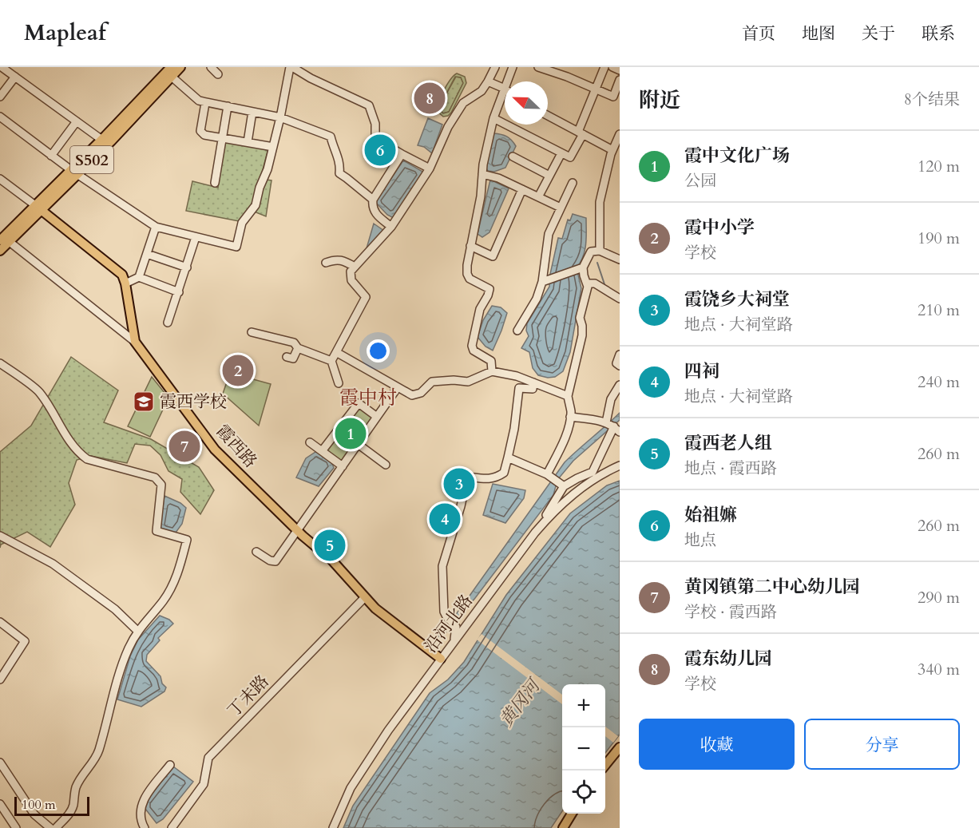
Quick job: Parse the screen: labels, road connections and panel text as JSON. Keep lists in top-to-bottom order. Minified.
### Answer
{"streets":{"main road":["S502","霞西路"],"street":["沿河北路","丁未路"]},"crossings":[["霞西路","沿河北路"],["霞西路","丁未路"]],"districts":["霞中村"],"water":["黄冈河"],"places":{"school or university":["霞西学校"]},"scale_bar":"100 m","north":"top left","page":{"header":"Mapleaf","nav":["首页","地图","关于","联系"],"heading":["附近","8个结果"],"pins":["8","6","2","1","7","3","4","5"],"list":[{"mark":"1","name":"霞中文化广场","note":"公园","value":"120 m"},{"mark":"2","name":"霞中小学","note":"学校","value":"190 m"},{"mark":"3","name":"霞饶乡大祠堂","note":"地点 · 大祠堂路","value":"210 m"},{"mark":"4","name":"四祠","note":"地点 · 大祠堂路","value":"240 m"},{"mark":"5","name":"霞西老人组","note":"地点 · 霞西路","value":"260 m"},{"mark":"6","name":"始祖嫲","note":"地点","value":"260 m"},{"mark":"7","name":"黄冈镇第二中心幼儿园","note":"学校 · 霞西路","value":"290 m"},{"mark":"8","name":"霞东幼儿园","note":"学校","value":"340 m"}],"map_buttons":["+","−"],"buttons":["收藏","分享"],"scale":"100 m"}}
